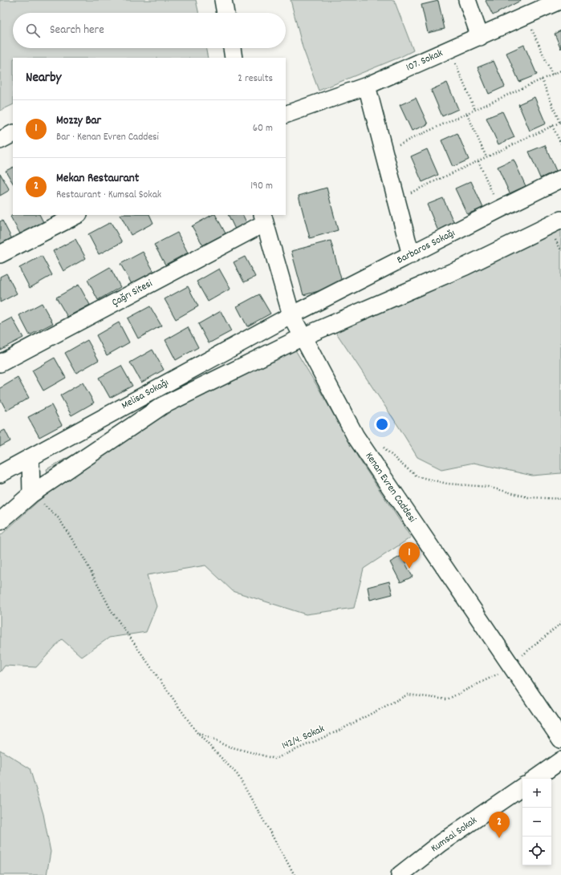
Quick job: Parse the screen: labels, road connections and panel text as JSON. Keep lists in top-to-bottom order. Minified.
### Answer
{"streets":{"street":["107. Sokak","Barbaros Sokağı","Çağrı Sitesi","Melisa Sokağı","Kenan Evren Caddesi","Kumsal Sokak"],"path":["142/4. Sokak"]},"crossings":[["Barbaros Sokağı","Melisa Sokağı"],["Barbaros Sokağı","Kenan Evren Caddesi"],["Çağrı Sitesi","Kenan Evren Caddesi"],["Melisa Sokağı","Kenan Evren Caddesi"],["Kenan Evren Caddesi","142/4. Sokak"]],"page":{"search":"Search here","heading":["Nearby","2 results"],"list":[{"mark":"1","name":"Mozzy Bar","note":"Bar · Kenan Evren Caddesi","value":"60 m"},{"mark":"2","name":"Mekan Restaurant","note":"Restaurant · Kumsal Sokak","value":"190 m"}],"pins":["1","2"],"map_buttons":["+","−"]}}
